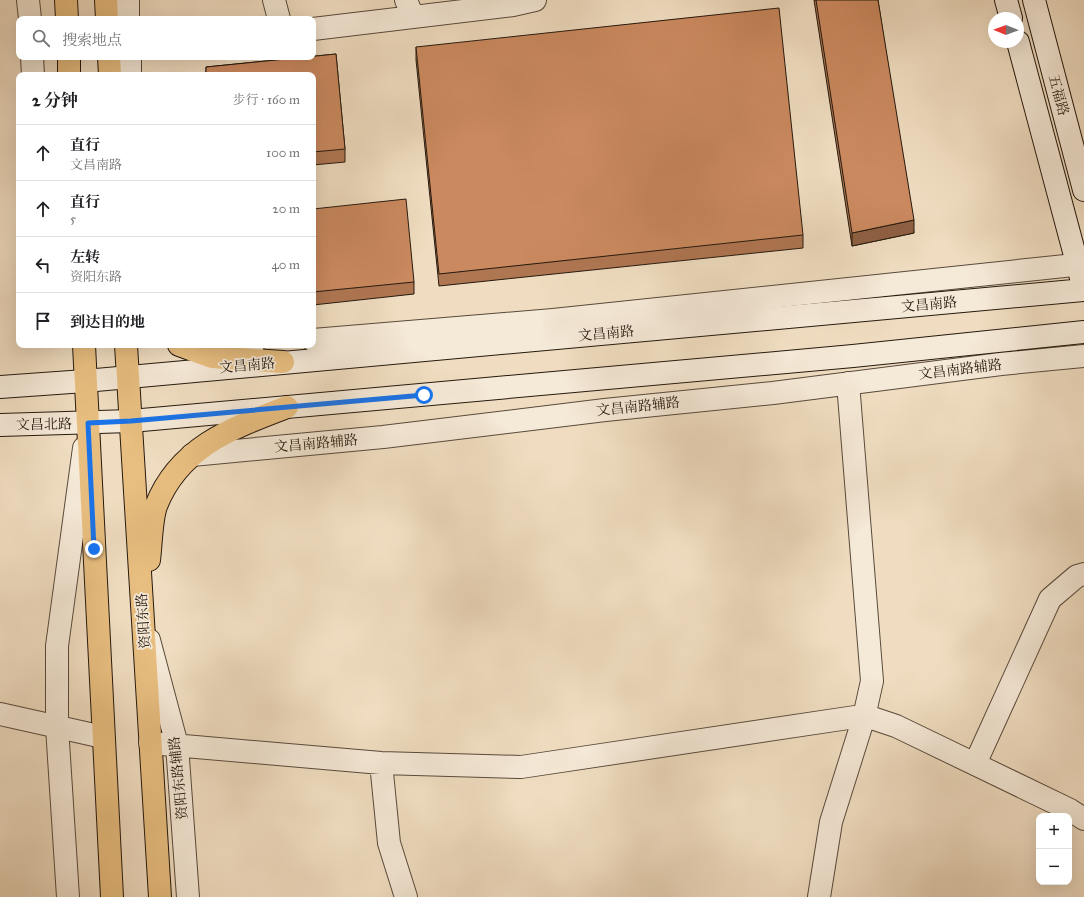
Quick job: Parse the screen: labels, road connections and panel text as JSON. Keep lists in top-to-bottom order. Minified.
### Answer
{"streets":{"main road":["资阳东路"],"street":["五福路","文昌南路","文昌南路辅路","文昌北路","资阳东路辅路"]},"crossings":[["文昌南路","资阳东路"],["文昌北路","资阳东路"],["资阳东路","资阳东路辅路"]],"north":"left","page":{"search":"搜索地点","heading":["2 分钟","步行 · 160 m"],"list":[["直行","文昌南路","100 m"],["直行","5","20 m"],["左转","资阳东路","40 m"],"到达目的地"],"map_buttons":["+","−"]}}
